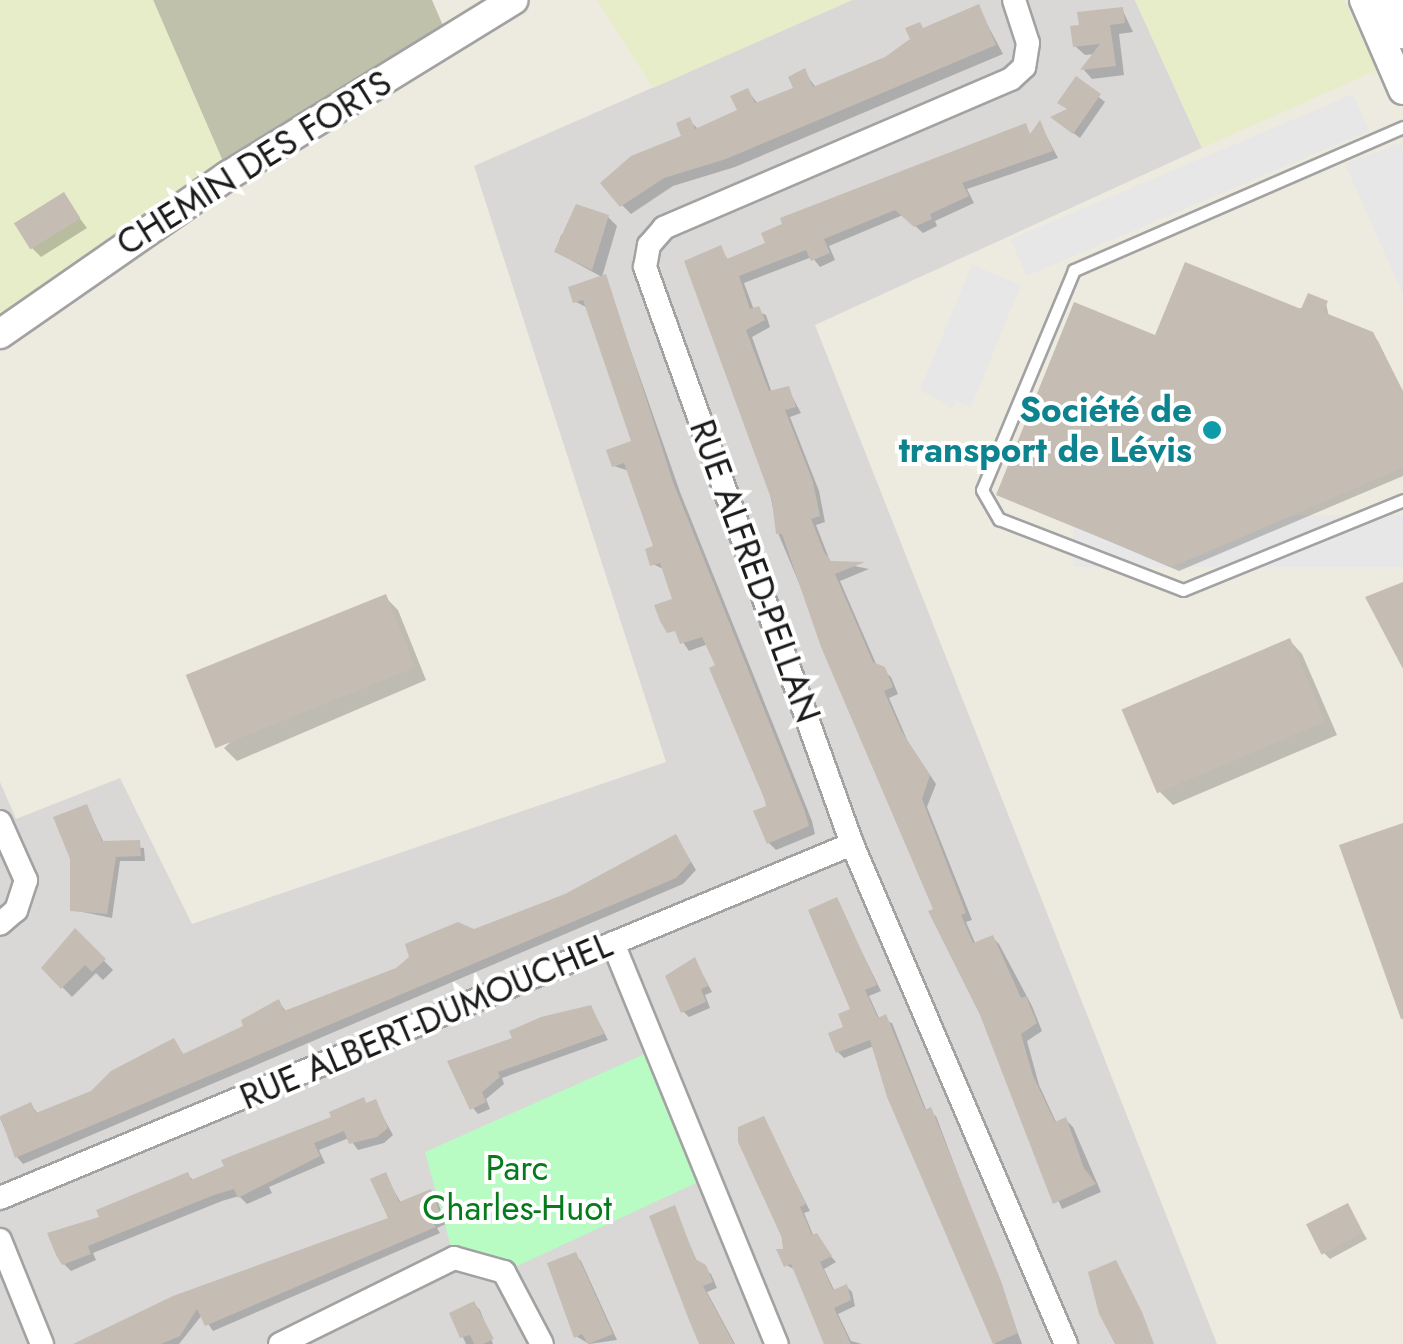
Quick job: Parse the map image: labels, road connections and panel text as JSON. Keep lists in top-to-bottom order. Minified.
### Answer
{"streets":{"street":["CHEMIN DES FORTS","RUE ALFRED-PELLAN","RUE ALBERT-DUMOUCHEL"]},"crossings":[["RUE ALFRED-PELLAN","RUE ALBERT-DUMOUCHEL"]],"parks":["Parc Charles-Huot"],"places":["Société de transport de Lévis"]}
